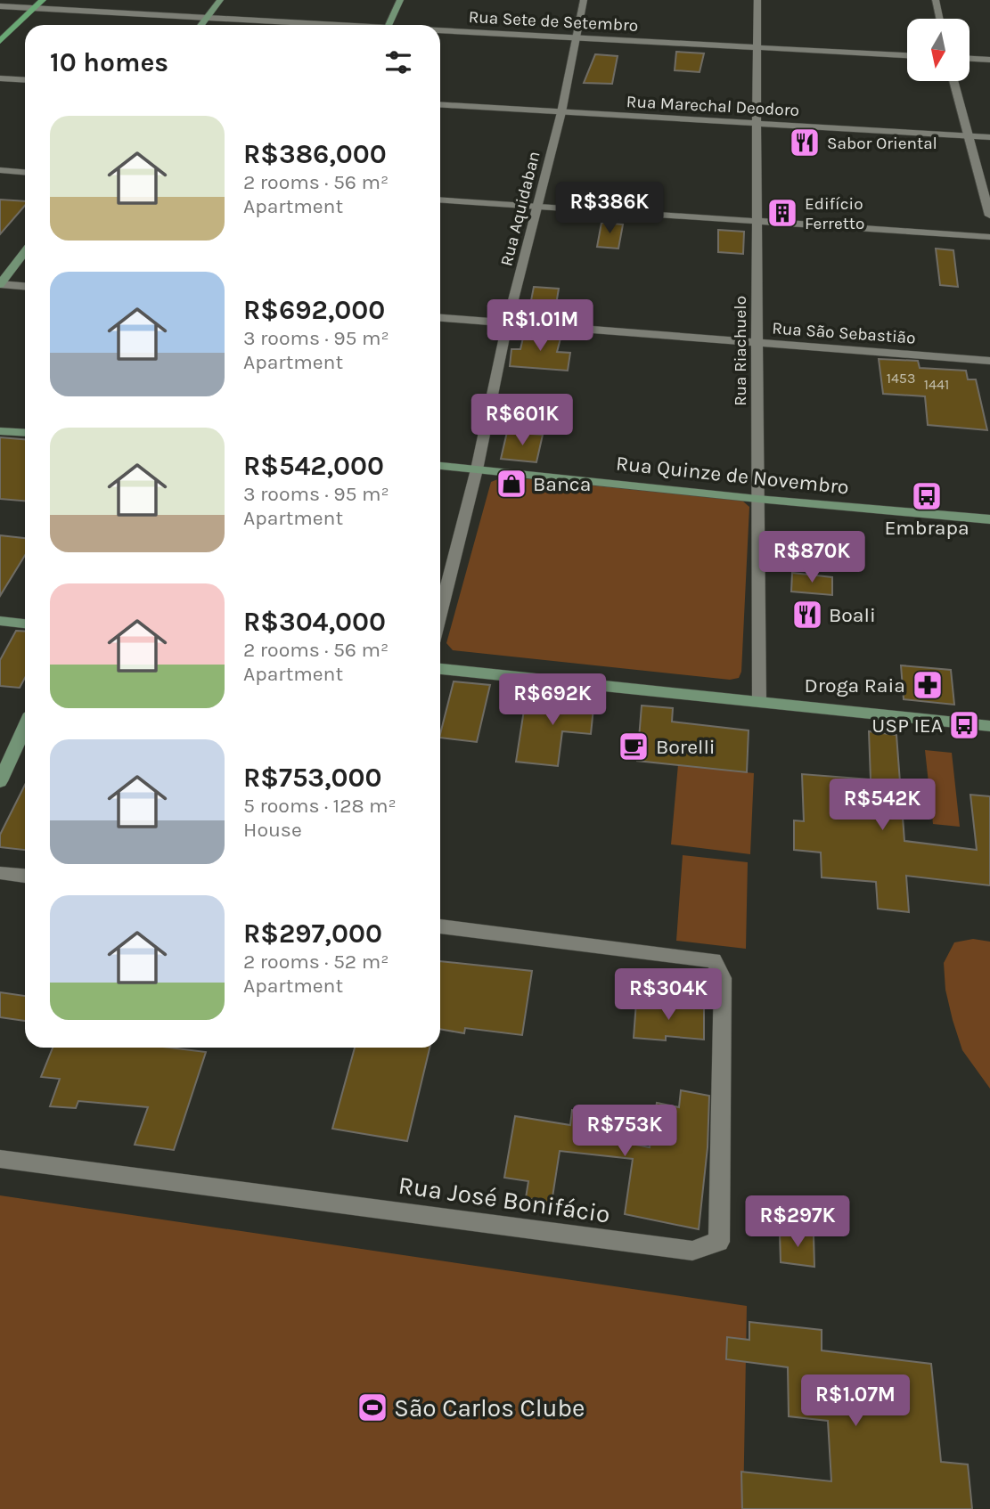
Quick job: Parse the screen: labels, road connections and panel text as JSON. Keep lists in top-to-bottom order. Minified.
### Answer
{"streets":{"main road":["Rua Quinze de Novembro"],"street":["Rua Sete de Setembro","Rua Marechal Deodoro","Rua Aquidaban","Rua São Sebastião","Rua Riachuelo","Rua José Bonifácio"]},"crossings":[["Rua Sete de Setembro","Rua Aquidaban"],["Rua Sete de Setembro","Rua Riachuelo"],["Rua Marechal Deodoro","Rua Aquidaban"],["Rua Marechal Deodoro","Rua Riachuelo"],["Rua Aquidaban","Rua São Sebastião"],["Rua Aquidaban","Rua Quinze de Novembro"],["Rua São Sebastião","Rua Riachuelo"],["Rua Riachuelo","Rua Quinze de Novembro"]],"places":{"restaurant":["Sabor Oriental","Boali"],"building":["Edifício Ferretto"],"shop":["Banca"],"bus stop":["Embrapa","USP IEA"],"pharmacy":["Droga Raia"],"cafe":["Borelli"],"sports":["São Carlos Clube"]},"house_numbers":["1453","1441"],"north":"bottom","page":{"heading":"10 homes","list":[{"name":"R$386,000","note":"2 rooms · 56 m² · Apartment"},{"name":"R$692,000","note":"3 rooms · 95 m² · Apartment"},{"name":"R$542,000","note":"3 rooms · 95 m² · Apartment"},{"name":"R$304,000","note":"2 rooms · 56 m² · Apartment"},{"name":"R$753,000","note":"5 rooms · 128 m² · House"},{"name":"R$297,000","note":"2 rooms · 52 m² · Apartment"}],"price":["R$386K","R$1.01M","R$601K","R$870K","R$692K","R$542K","R$304K","R$753K","R$297K","R$1.07M"]}}
